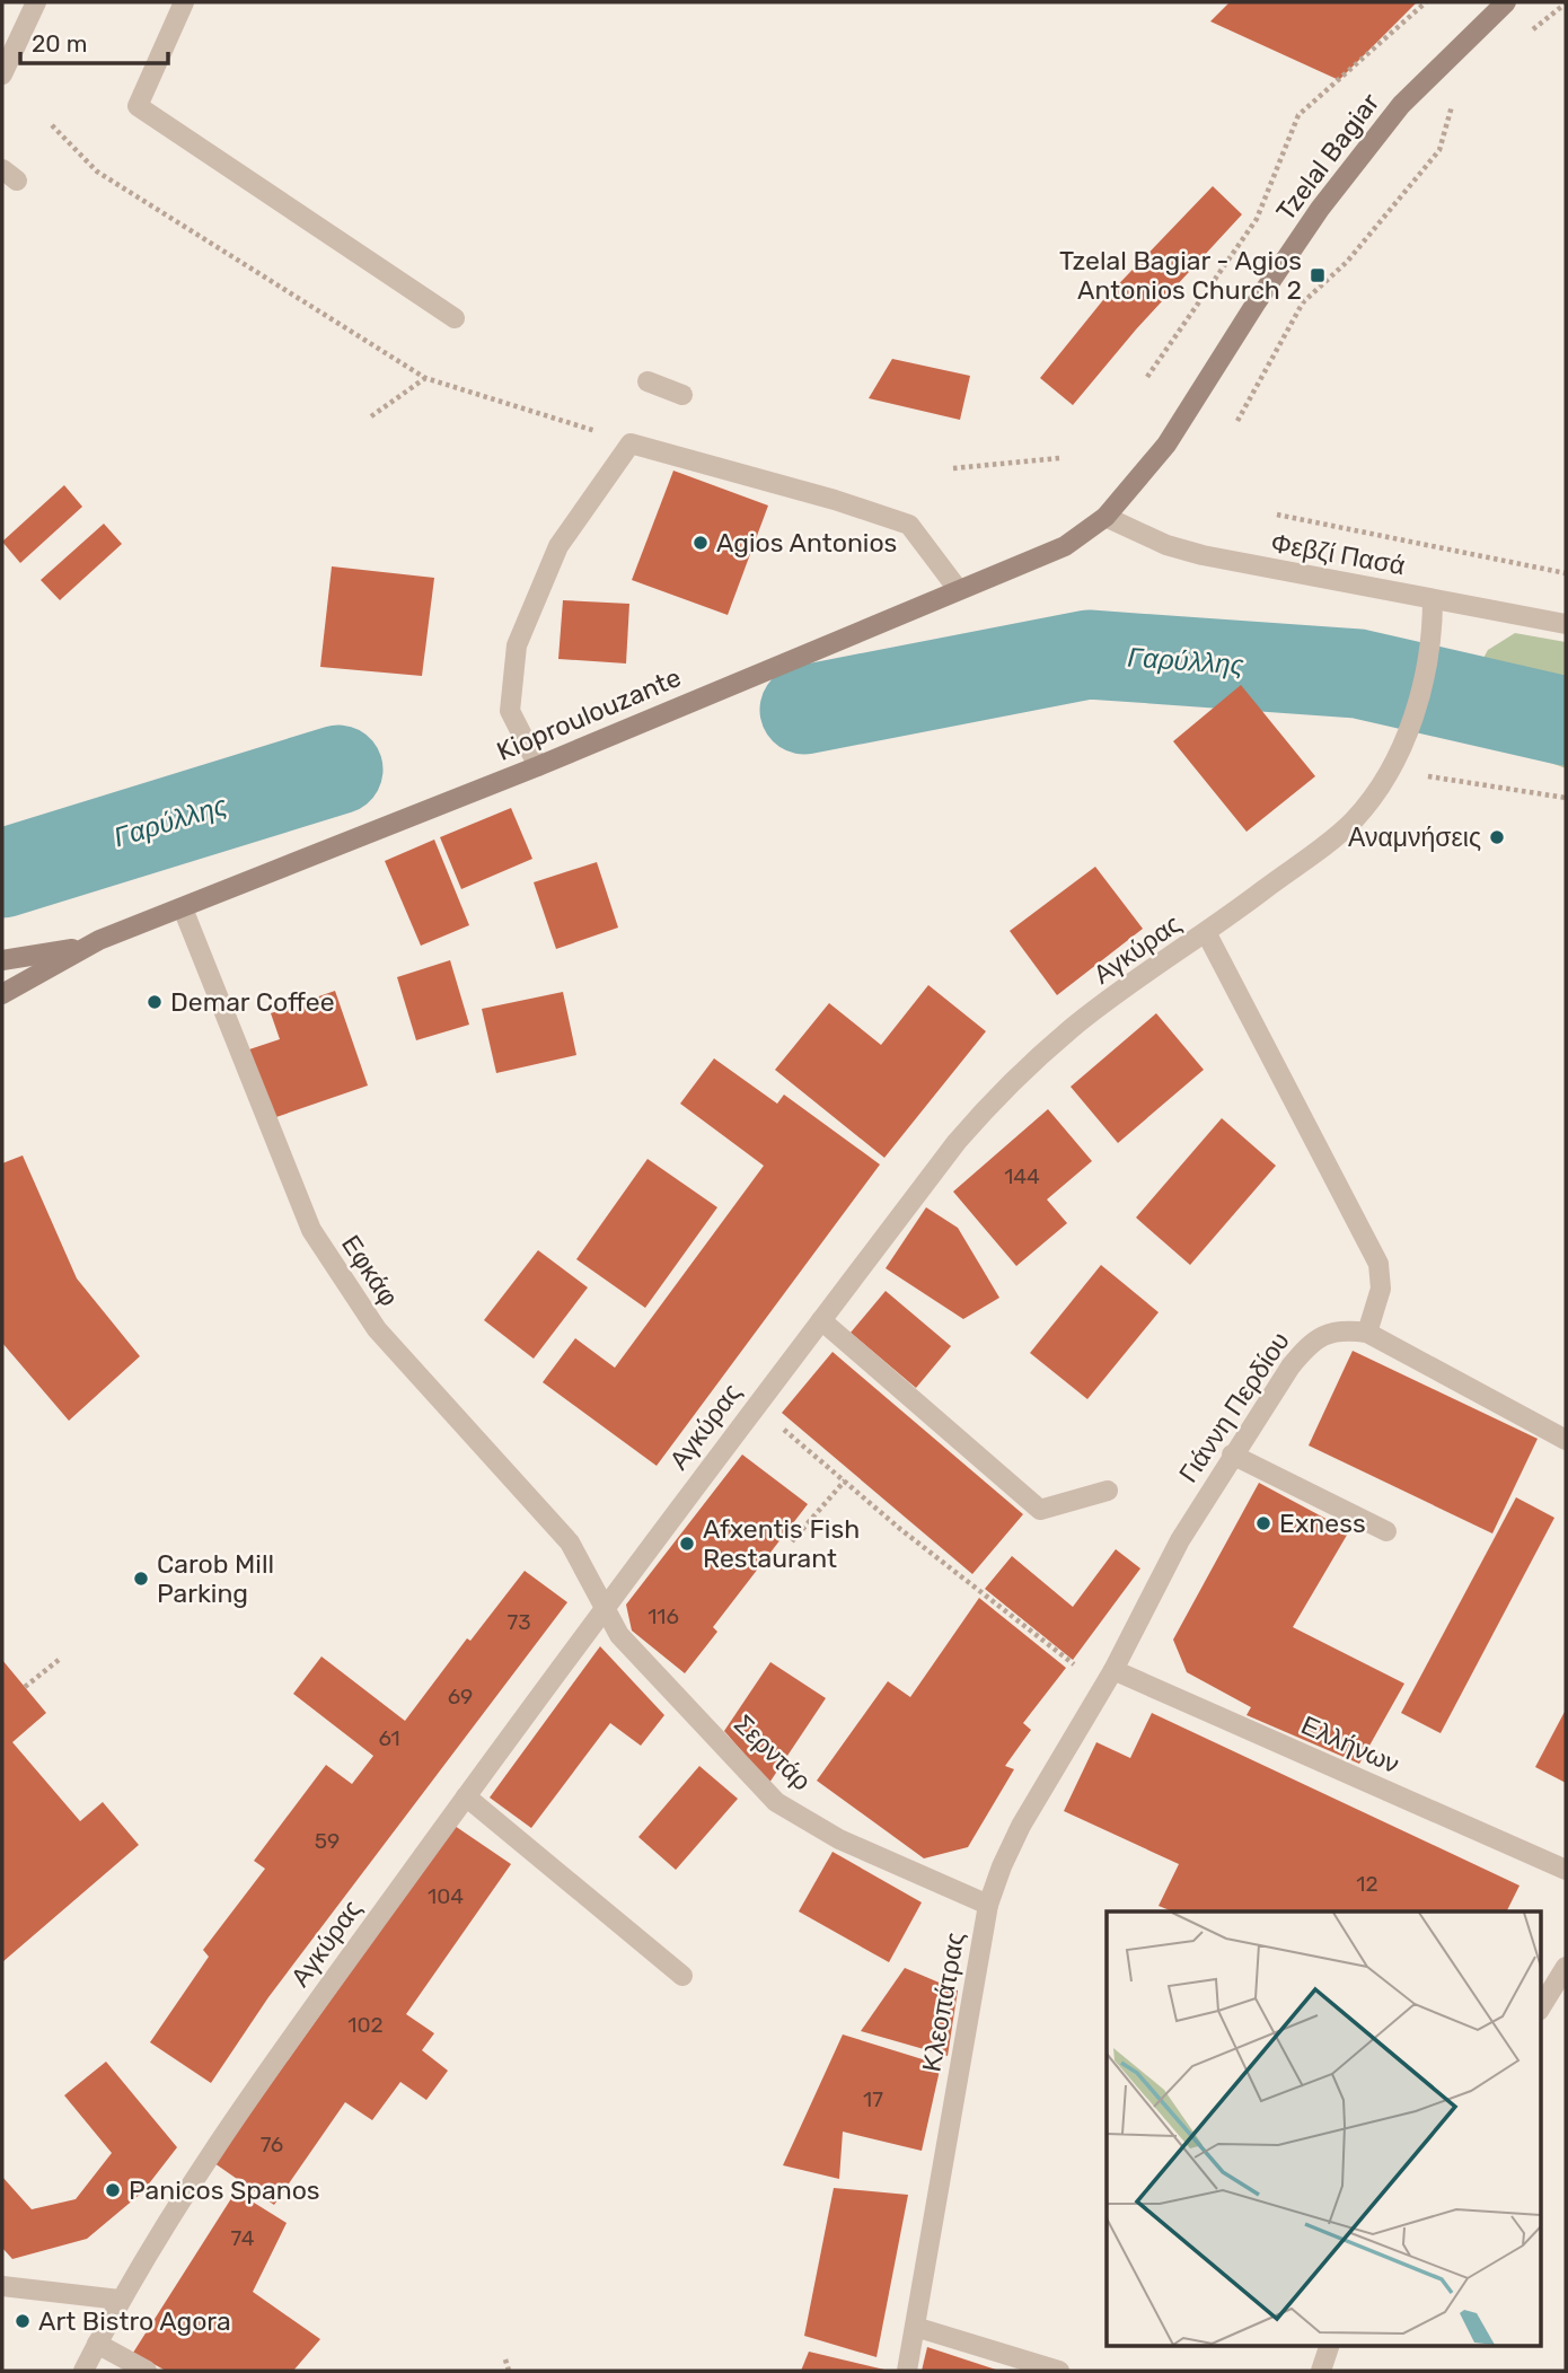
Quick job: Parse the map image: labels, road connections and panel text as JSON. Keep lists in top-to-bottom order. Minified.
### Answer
{"streets":{"main road":["Tzelal Bagiar","Kioproulouzante"],"street":["Φεβζί Πασά","Αγκύρας","Εφκάφ","Γιάννη Περδίου","Ελλήνων","Σερντάρ","Κλεοπάτρας"]},"crossings":[["Tzelal Bagiar","Φεβζί Πασά"],["Tzelal Bagiar","Kioproulouzante"],["Φεβζί Πασά","Kioproulouzante"],["Φεβζί Πασά","Αγκύρας"],["Kioproulouzante","Εφκάφ"],["Αγκύρας","Εφκάφ"],["Αγκύρας","Σερντάρ"],["Εφκάφ","Σερντάρ"],["Γιάννη Περδίου","Ελλήνων"],["Γιάννη Περδίου","Κλεοπάτρας"],["Ελλήνων","Κλεοπάτρας"],["Σερντάρ","Κλεοπάτρας"]],"water":["Γαρύλλης"],"places":{"transit":["Tzelal Bagiar - Agios Antonios Church 2"],"other":["Agios Antonios","Αναμνήσεις","Demar Coffee","Exness","Afxentis Fish Restaurant","Carob Mill Parking","Panicos Spanos","Art Bistro Agora"]},"house_numbers":["144","116","73","69","61","59","12","104","102","17","76","74"],"scale_bar":"20 m"}
